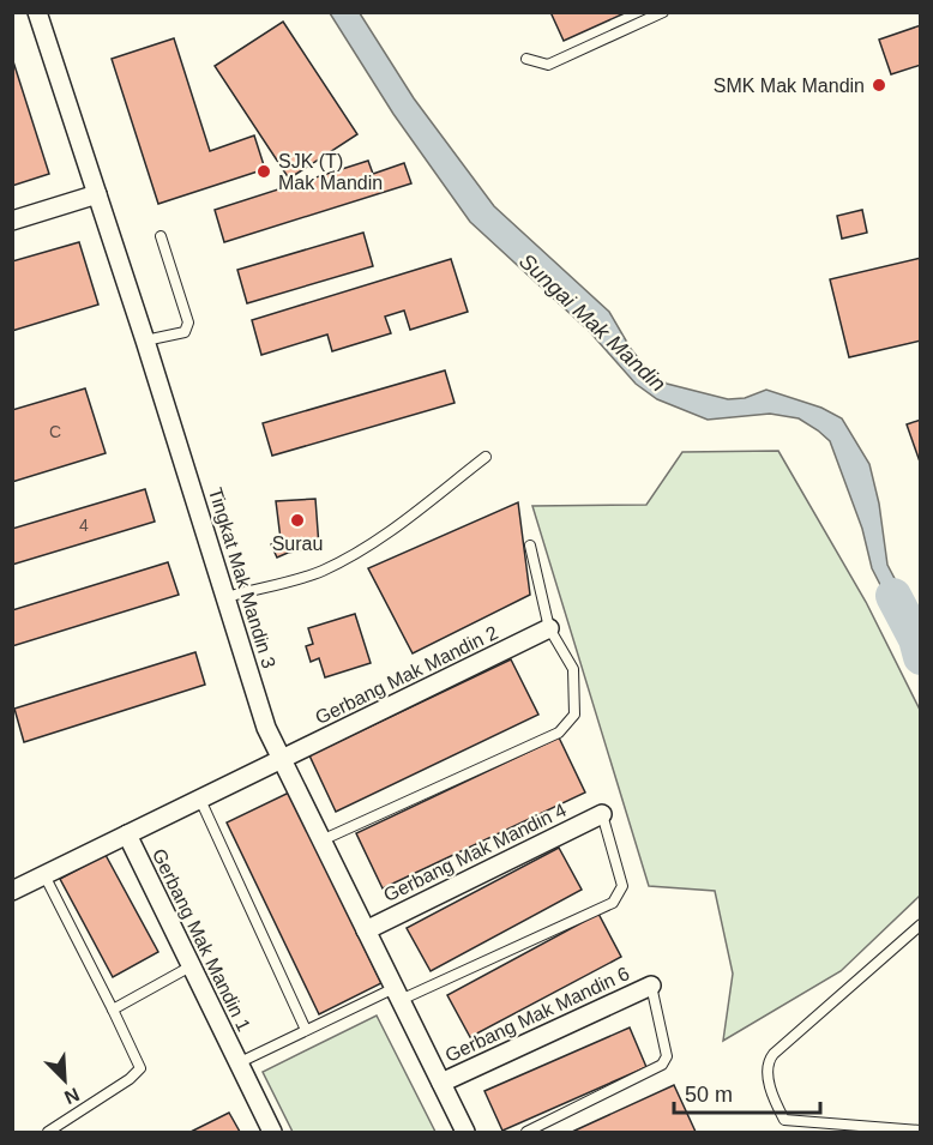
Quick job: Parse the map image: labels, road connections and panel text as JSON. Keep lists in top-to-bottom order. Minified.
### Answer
{"streets":{"street":["Tingkat Mak Mandin 3","Gerbang Mak Mandin 2","Gerbang Mak Mandin 4","Gerbang Mak Mandin 1","Gerbang Mak Mandin 6"]},"crossings":[["Tingkat Mak Mandin 3","Gerbang Mak Mandin 2"],["Tingkat Mak Mandin 3","Gerbang Mak Mandin 4"],["Tingkat Mak Mandin 3","Gerbang Mak Mandin 6"],["Gerbang Mak Mandin 2","Gerbang Mak Mandin 1"]],"water":["Sungai Mak Mandin"],"places":["SMK Mak Mandin","SJK (T) Mak Mandin","Surau"],"house_numbers":["C","4"],"scale_bar":"50 m","north":"bottom right"}
